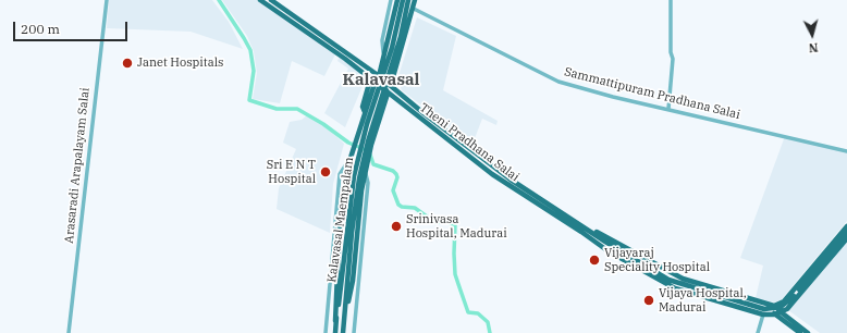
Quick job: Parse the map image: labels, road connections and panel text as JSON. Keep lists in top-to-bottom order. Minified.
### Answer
{"streets":{"main road":["Theni Pradhana Salai","Kalavasal Maempalam"],"street":["Sammattipuram Pradhana Salai","Arasaradi Arapalayam Salai"]},"districts":["Kalavasal"],"places":["Janet Hospitals","Sri E N T Hospital","Srinivasa Hospital, Madurai","Vijayaraj Speciality Hospital","Vijaya Hospital, Madurai"],"scale_bar":"200 m","north":"bottom"}
